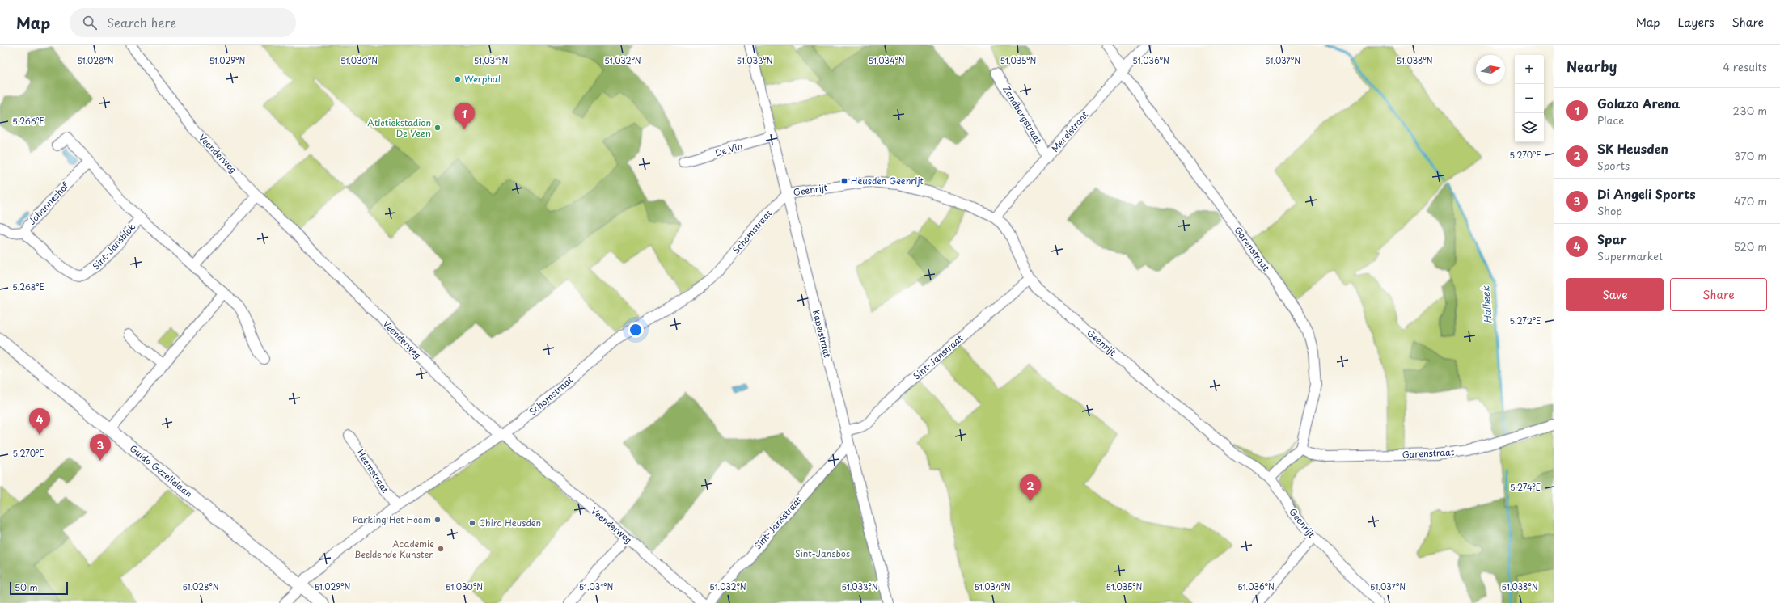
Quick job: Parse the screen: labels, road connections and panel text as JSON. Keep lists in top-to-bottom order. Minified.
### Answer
{"streets":{"main road":["Guido Gezellelaan"],"street":["Zandbergstraat","Merelstraat","De Vin","Veenderweg","Geenrijt","Johanneshof","Schomstraat","Sint-Jansblok","Garenstraat","Kapelstraat","Sint-Janstraat","Heemstraat","Sint-Jansstraat"]},"crossings":[["Zandbergstraat","Merelstraat"],["Merelstraat","Geenrijt"],["Merelstraat","Garenstraat"],["De Vin","Kapelstraat"],["Veenderweg","Schomstraat"],["Geenrijt","Schomstraat"],["Geenrijt","Kapelstraat"],["Geenrijt","Sint-Janstraat"],["Johanneshof","Sint-Jansblok"],["Schomstraat","Kapelstraat"],["Schomstraat","Guido Gezellelaan"],["Schomstraat","Heemstraat"],["Kapelstraat","Sint-Janstraat"],["Kapelstraat","Sint-Jansstraat"]],"water":["Halbeek"],"parks":["Sint-Jansbos"],"places":{"other":["Werphal","Atletiekstadion De Veen","Parking Het Heem","Chiro Heusden","Academie Beeldende Kunsten"],"transit":["Heusden Geenrijt"]},"scale_bar":"50 m","north":"right","page":{"header":"Map","search":"Search here","nav":["Map","Layers","Share"],"heading":["Nearby","4 results"],"map_buttons":["+","−"],"list":[{"mark":"1","name":"Golazo Arena","note":"Place","value":"230 m"},{"mark":"2","name":"SK Heusden","note":"Sports","value":"370 m"},{"mark":"3","name":"Di Angeli Sports","note":"Shop","value":"470 m"},{"mark":"4","name":"Spar","note":"Supermarket","value":"520 m"}],"pins":["1","4","3","2"],"buttons":["Save","Share"],"scale":"50 m"},"coordinates":["51.028°N","51.029°N","51.030°N","51.031°N","51.032°N","51.033°N","51.034°N","51.035°N","51.036°N","51.037°N","51.038°N","5.266°E","5.270°E","5.268°E","5.272°E","5.274°E"]}
